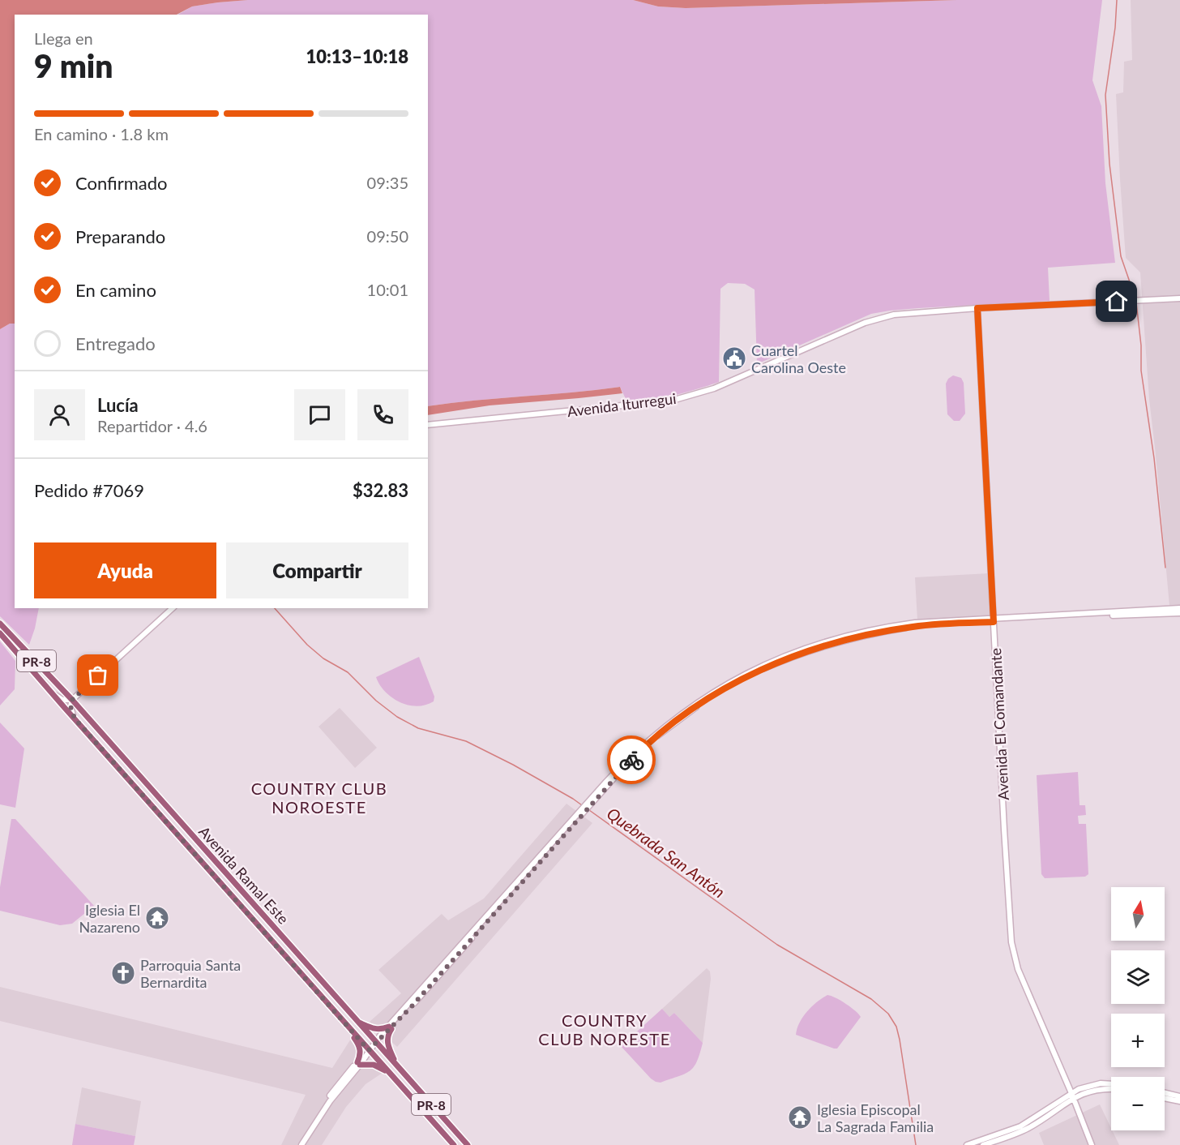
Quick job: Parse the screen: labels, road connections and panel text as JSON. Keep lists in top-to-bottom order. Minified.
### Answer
{"streets":{"main road":["PR-8","Avenida Ramal Este"],"street":["Avenida Iturregui","Avenida El Comandante"]},"crossings":[["Avenida Iturregui","Avenida El Comandante"]],"districts":["COUNTRY CLUB NOROESTE","COUNTRY CLUB NORESTE"],"water":["Quebrada San Antón"],"places":{"public building":["Cuartel Carolina Oeste"],"temple":["Iglesia El Nazareno","Iglesia Episcopal La Sagrada Familia"],"church":["Parroquia Santa Bernardita"]},"north":"top","page":{"heading":["9 min","Llega en","10:13–10:18"],"panel":["Lucía","Repartidor · 4.6","Pedido #7069","$32.83"],"bar":"En camino · 1.8 km","list":[["Confirmado","09:35"],["Preparando","09:50"],["En camino","10:01"],"Entregado"],"buttons":["Ayuda","Compartir"],"map_buttons":["+","−"]}}
